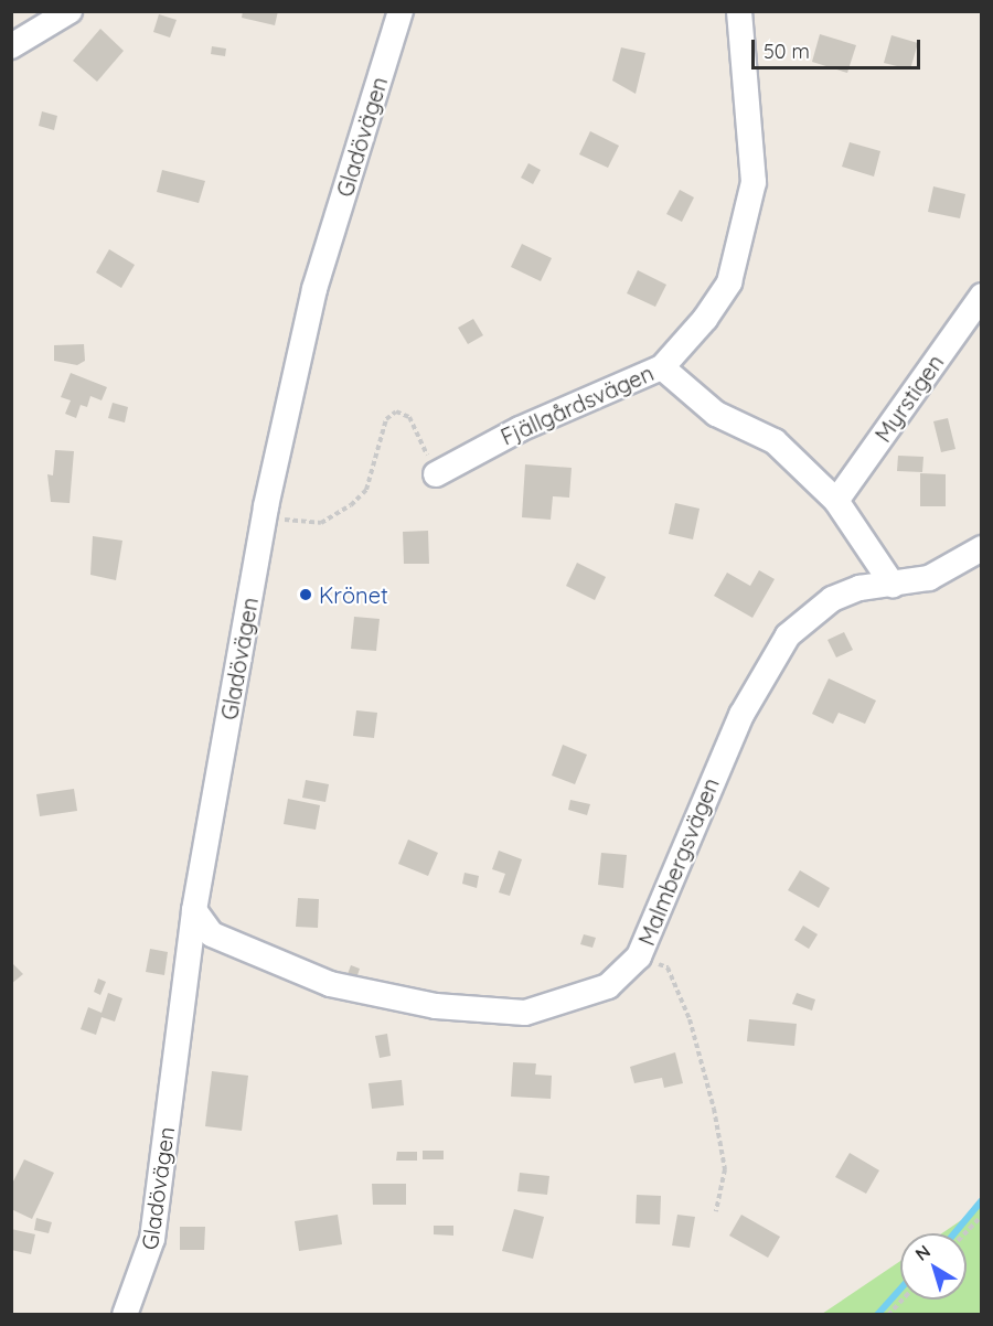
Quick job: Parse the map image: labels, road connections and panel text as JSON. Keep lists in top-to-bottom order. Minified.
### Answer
{"streets":{"street":["Gladövägen","Myrstigen","Fjällgårdsvägen","Malmbergsvägen"]},"crossings":[["Gladövägen","Malmbergsvägen"]],"places":["Krönet"],"scale_bar":"50 m","north":"top left"}
